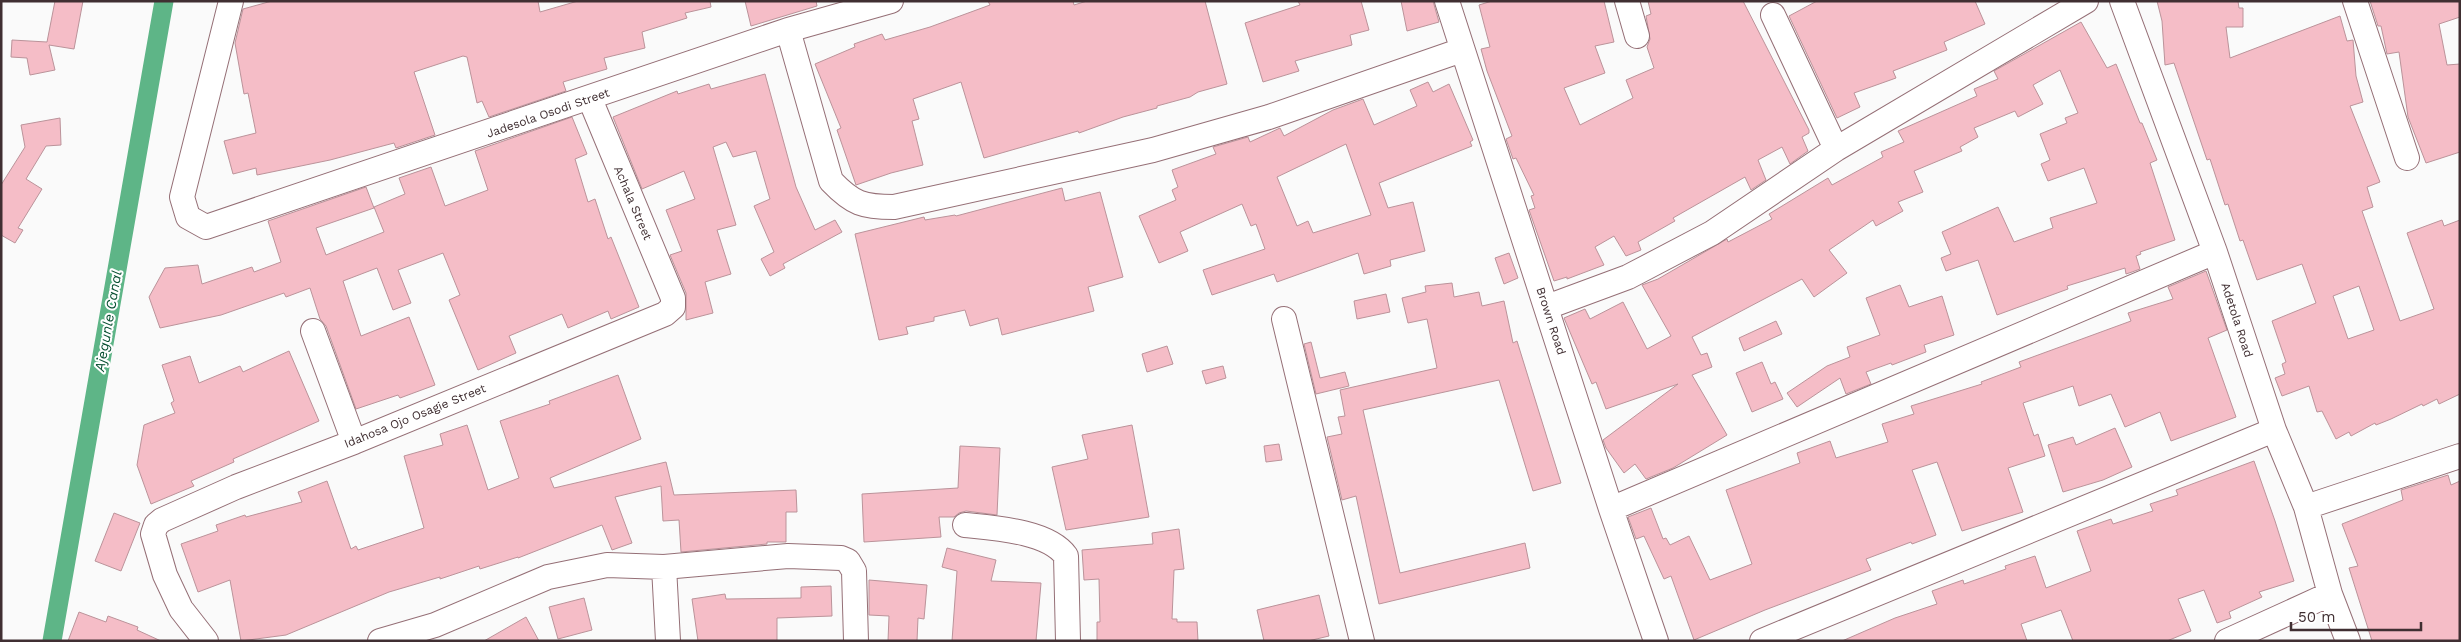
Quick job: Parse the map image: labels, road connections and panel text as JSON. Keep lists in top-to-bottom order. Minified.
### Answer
{"streets":{"street":["Jadesola Osodi Street","Achala Street","Adetola Road","Brown Road","Idahosa Ojo Osagie Street"]},"crossings":[["Jadesola Osodi Street","Achala Street"],["Achala Street","Idahosa Ojo Osagie Street"]],"water":["Ajegunle Canal"],"scale_bar":"50 m"}
